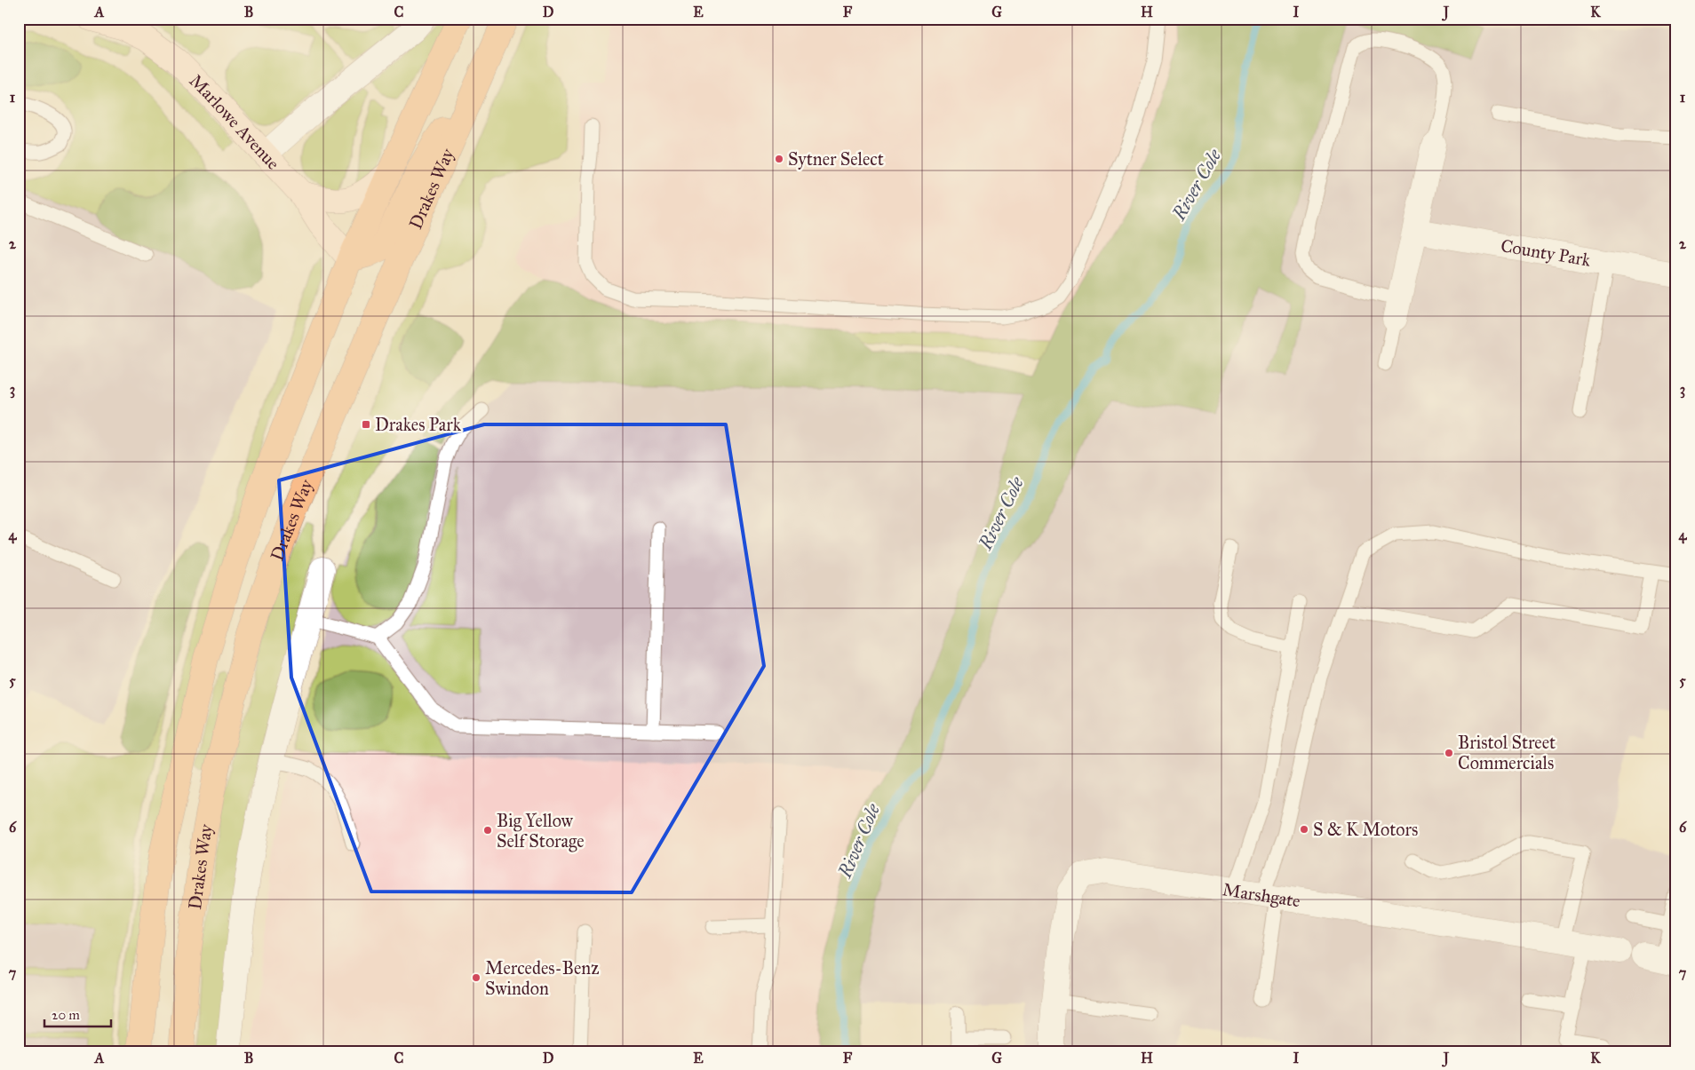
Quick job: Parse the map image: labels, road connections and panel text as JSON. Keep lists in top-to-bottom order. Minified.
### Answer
{"streets":{"main road":["Drakes Way"],"street":["Marlowe Avenue","County Park","Marshgate"]},"water":["River Cole"],"places":{"other":["Sytner Select","Bristol Street Commercials","S & K Motors","Big Yellow Self Storage","Mercedes-Benz Swindon"],"transit":["Drakes Park"]},"scale_bar":"20 m","grid":{"columns":["A","B","C","D","E","F","G","H","I","J","K"],"rows":["1","2","3","4","5","6","7"]}}
